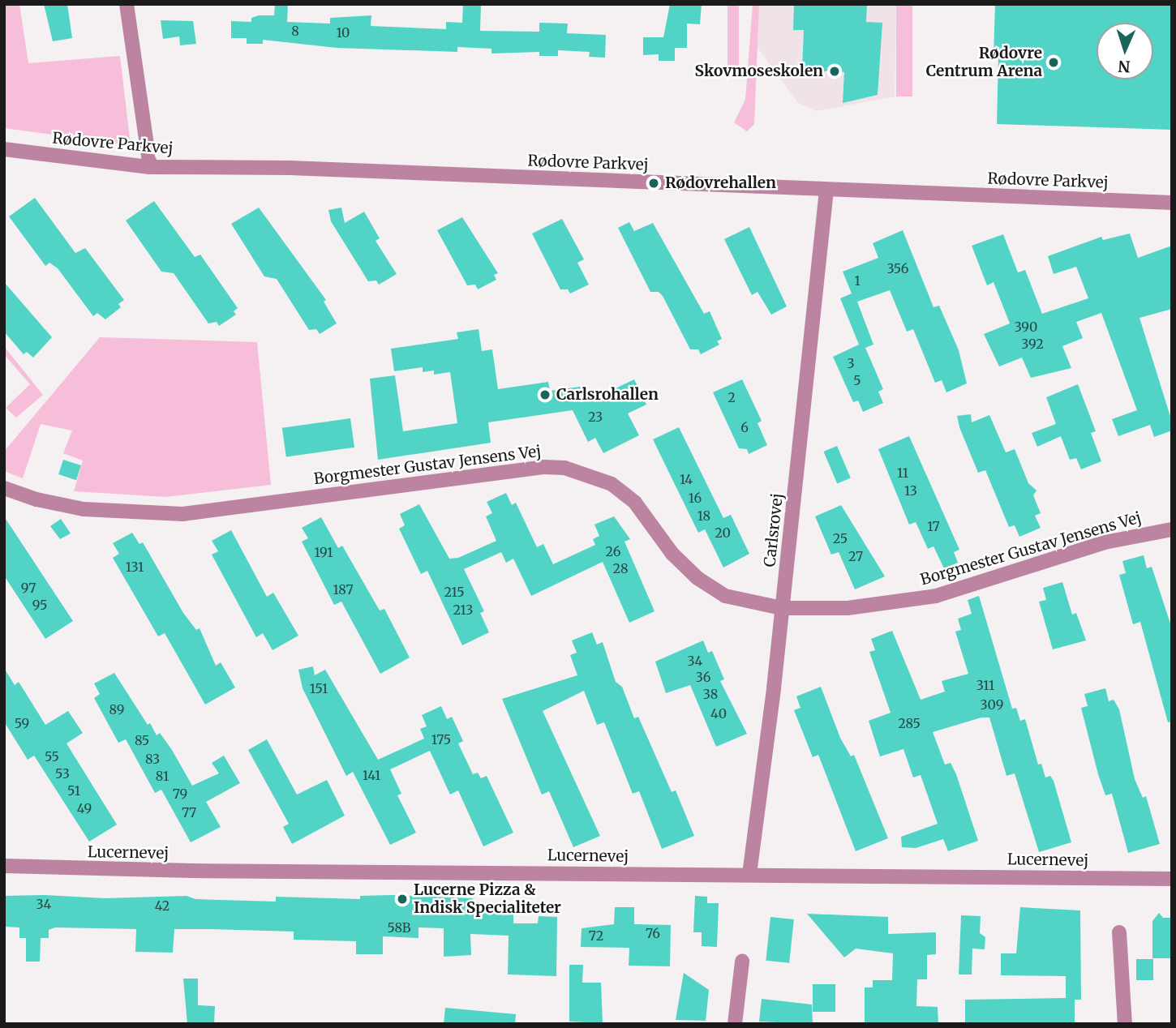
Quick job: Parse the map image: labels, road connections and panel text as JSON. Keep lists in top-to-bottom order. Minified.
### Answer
{"streets":{"street":["Rødovre Parkvej","Borgmester Gustav Jensens Vej","Carlsrovej","Lucernevej"]},"crossings":[["Rødovre Parkvej","Carlsrovej"],["Borgmester Gustav Jensens Vej","Carlsrovej"],["Carlsrovej","Lucernevej"]],"places":["Rødovre Centrum Arena","Skovmoseskolen","Rødovrehallen","Carlsrohallen","Lucerne Pizza & Indisk Specialiteter"],"house_numbers":["8","10","356","1","390","392","3","5","2","23","6","11","14","13","16","18","17","20","25","26","191","27","131","28","97","187","215","95","213","34","36","311","151","38","309","89","40","59","285","175","85","55","83","53","141","81","51","79","49","77","34","42","58B","76","72"],"north":"bottom"}
